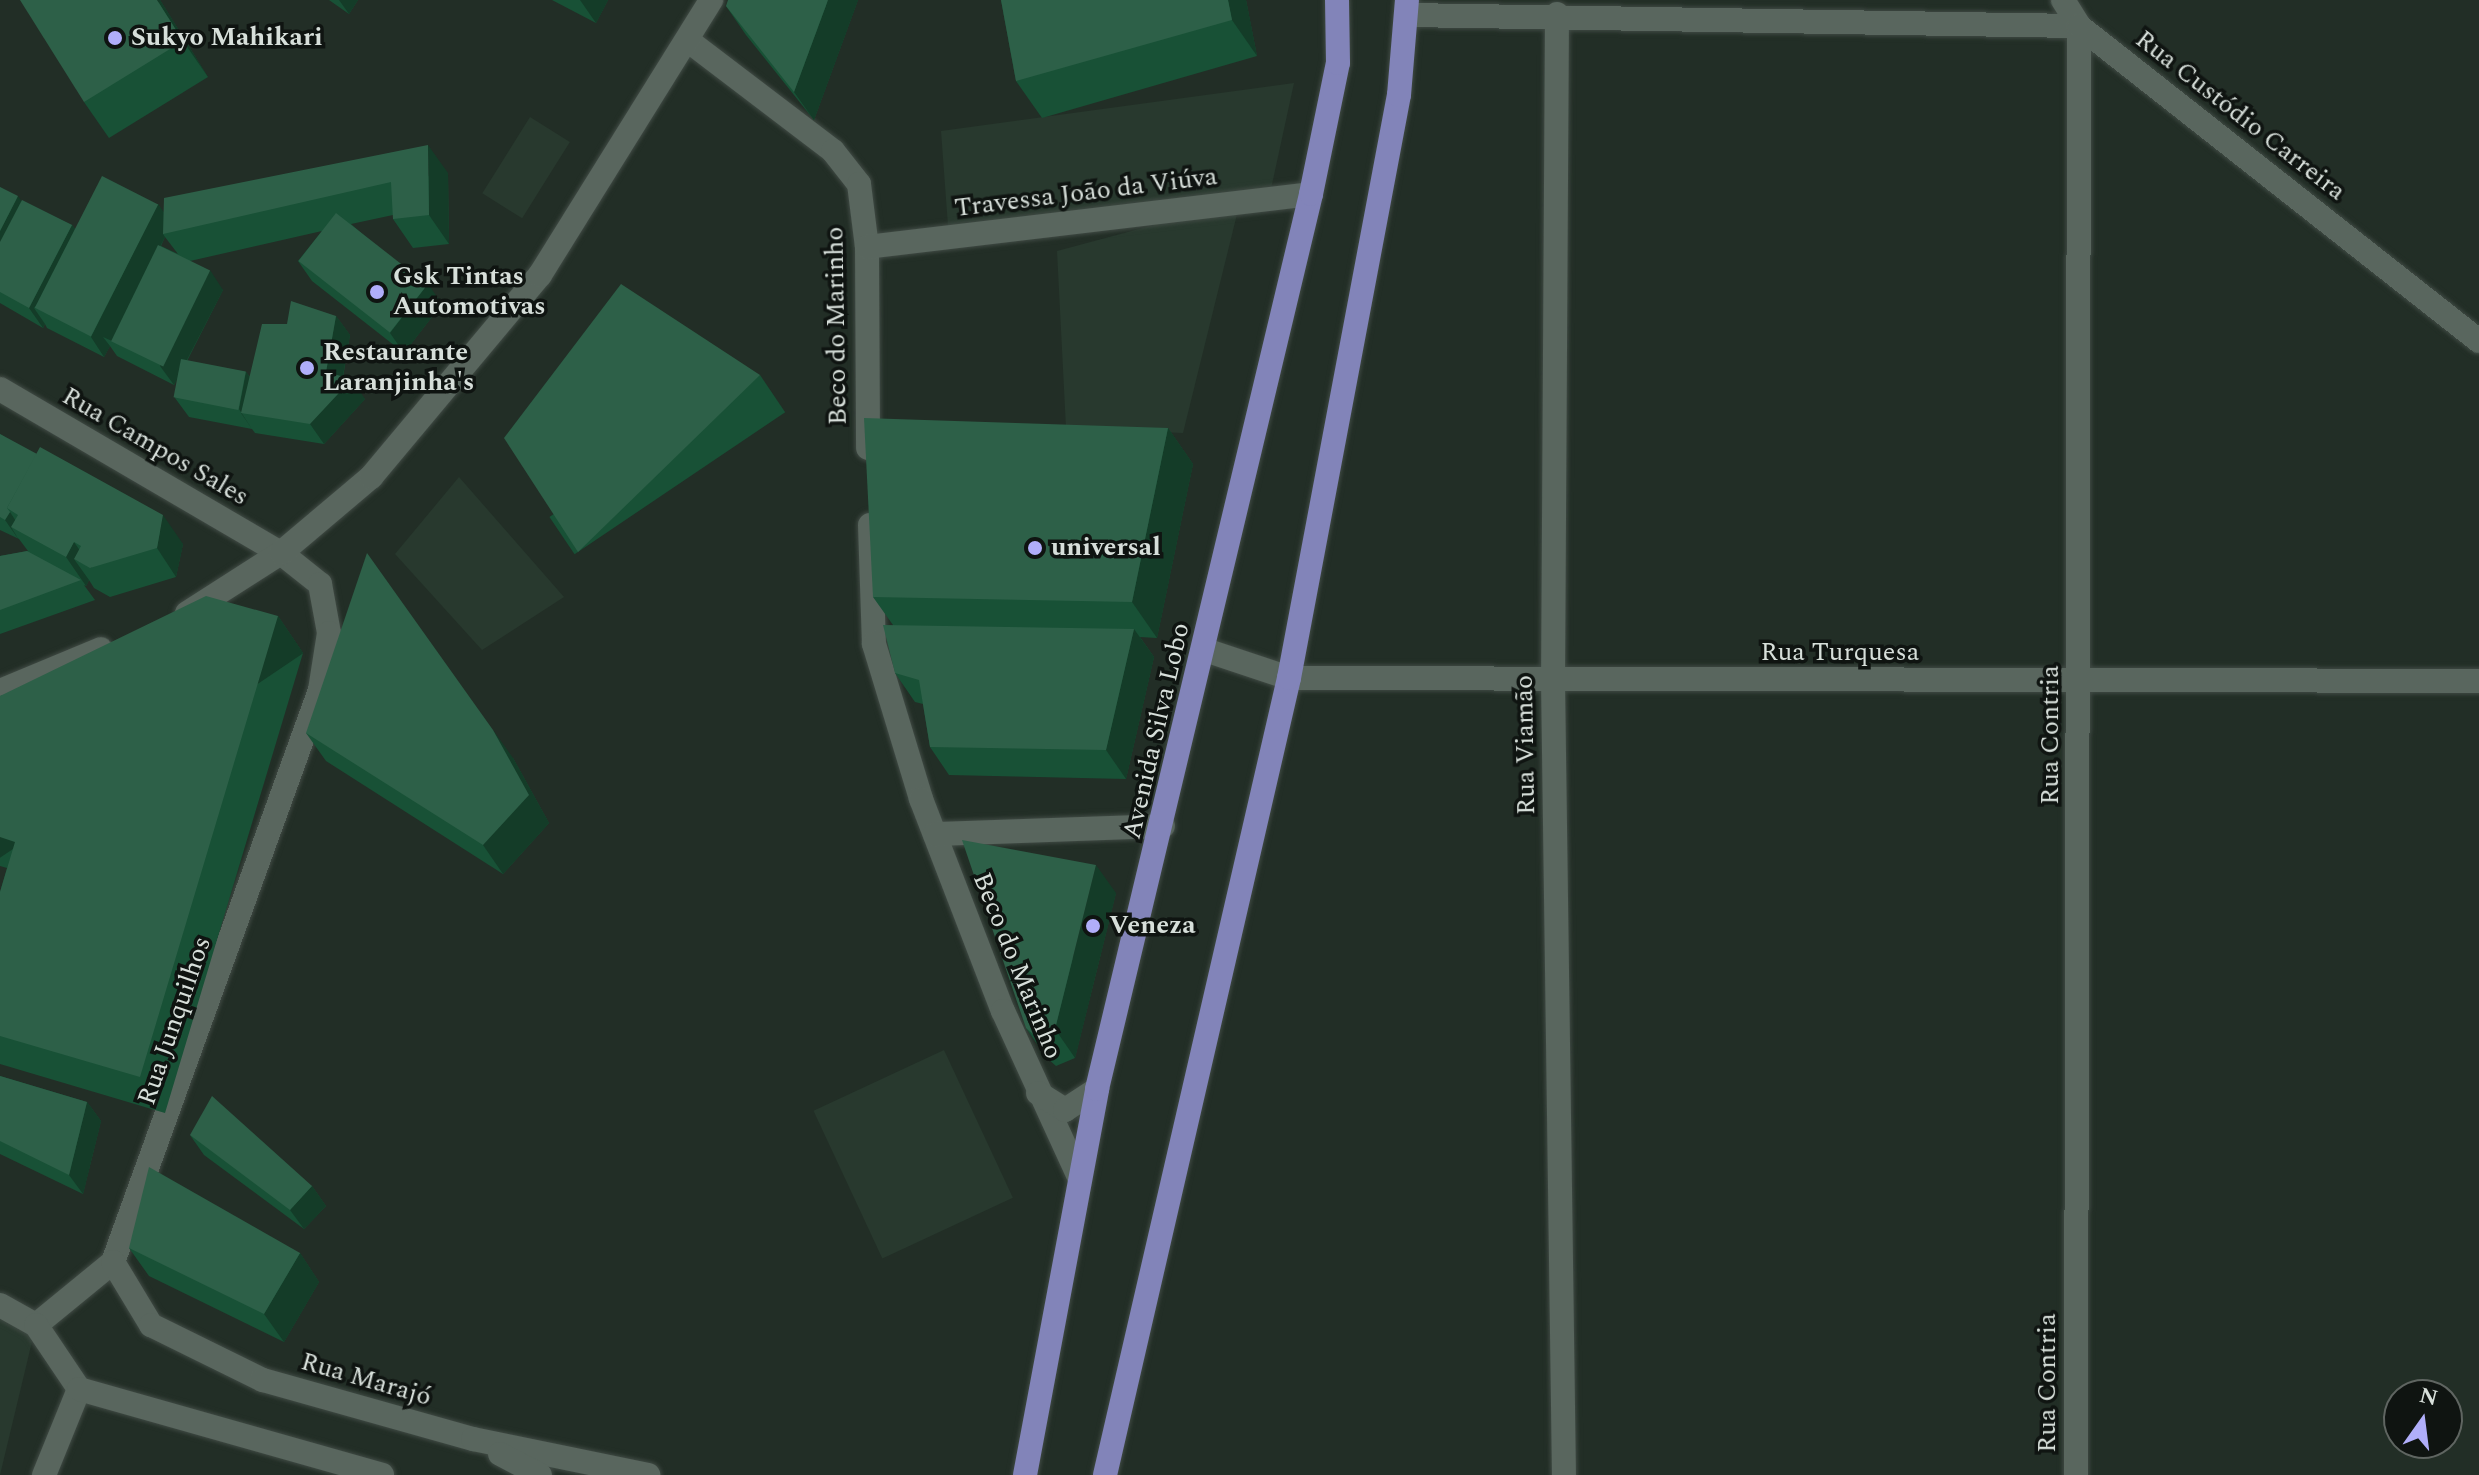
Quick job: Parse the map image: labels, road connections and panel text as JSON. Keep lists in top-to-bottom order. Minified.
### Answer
{"streets":{"main road":["Avenida Silva Lobo"],"street":["Rua Custódio Carreira","Travessa João da Viúva","Beco do Marinho","Rua Campos Sales","Rua Turquesa","Rua Contria","Rua Viamão","Rua Junquilhos","Rua Marajó"]},"crossings":[["Rua Custódio Carreira","Rua Contria"],["Travessa João da Viúva","Beco do Marinho"],["Travessa João da Viúva","Avenida Silva Lobo"],["Beco do Marinho","Avenida Silva Lobo"],["Rua Campos Sales","Rua Junquilhos"],["Rua Turquesa","Avenida Silva Lobo"],["Rua Turquesa","Rua Contria"],["Rua Turquesa","Rua Viamão"],["Rua Junquilhos","Rua Marajó"]],"places":["Sukyo Mahikari","Gsk Tintas Automotivas","Restaurante Laranjinha's","universal","Veneza"],"north":"top"}
